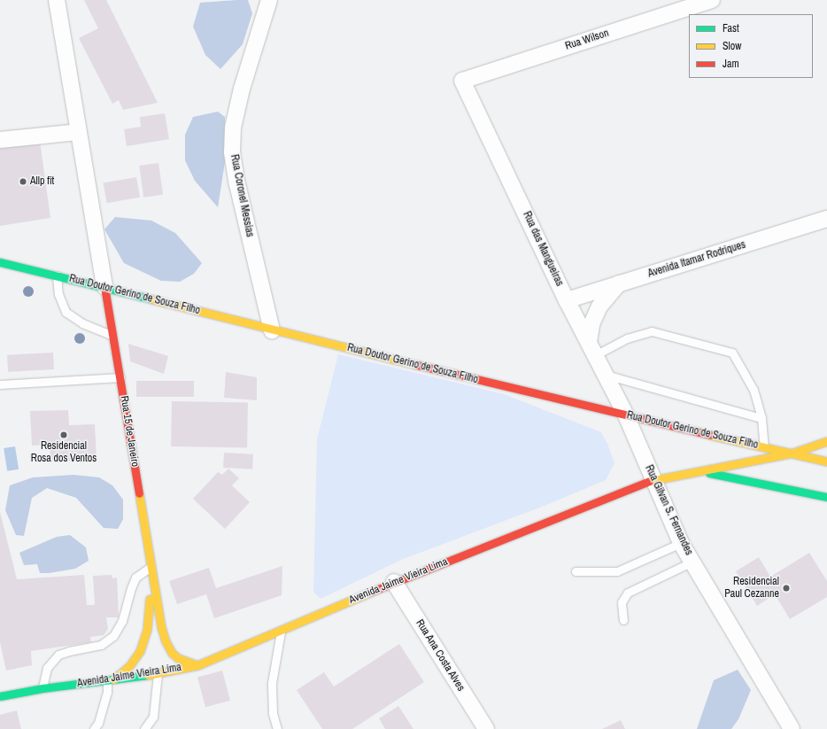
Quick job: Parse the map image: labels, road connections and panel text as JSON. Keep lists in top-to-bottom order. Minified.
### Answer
{"streets":{"main road":["Rua Doutor Gerino de Souza Filho","Rua 15 de Janeiro","Avenida Jaime Vieira Lima"],"street":["Rua Wilson","Rua Coronel Messias","Rua das Mangueiras","Avenida Itamar Rodriques","Rua Gilvan S. Fernandes","Rua Ana Costa Alves"]},"crossings":[["Rua Wilson","Rua das Mangueiras"],["Rua Coronel Messias","Rua Doutor Gerino de Souza Filho"],["Rua das Mangueiras","Avenida Itamar Rodriques"],["Rua das Mangueiras","Rua Doutor Gerino de Souza Filho"],["Rua das Mangueiras","Rua Gilvan S. Fernandes"],["Rua Doutor Gerino de Souza Filho","Rua 15 de Janeiro"],["Rua Doutor Gerino de Souza Filho","Rua Gilvan S. Fernandes"],["Rua Doutor Gerino de Souza Filho","Avenida Jaime Vieira Lima"],["Rua 15 de Janeiro","Avenida Jaime Vieira Lima"],["Rua Gilvan S. Fernandes","Avenida Jaime Vieira Lima"],["Avenida Jaime Vieira Lima","Rua Ana Costa Alves"]],"places":["Allp fit","Residencial Rosa dos Ventos","Residencial Paul Cezanne"],"legend":["Fast","Slow","Jam"]}
